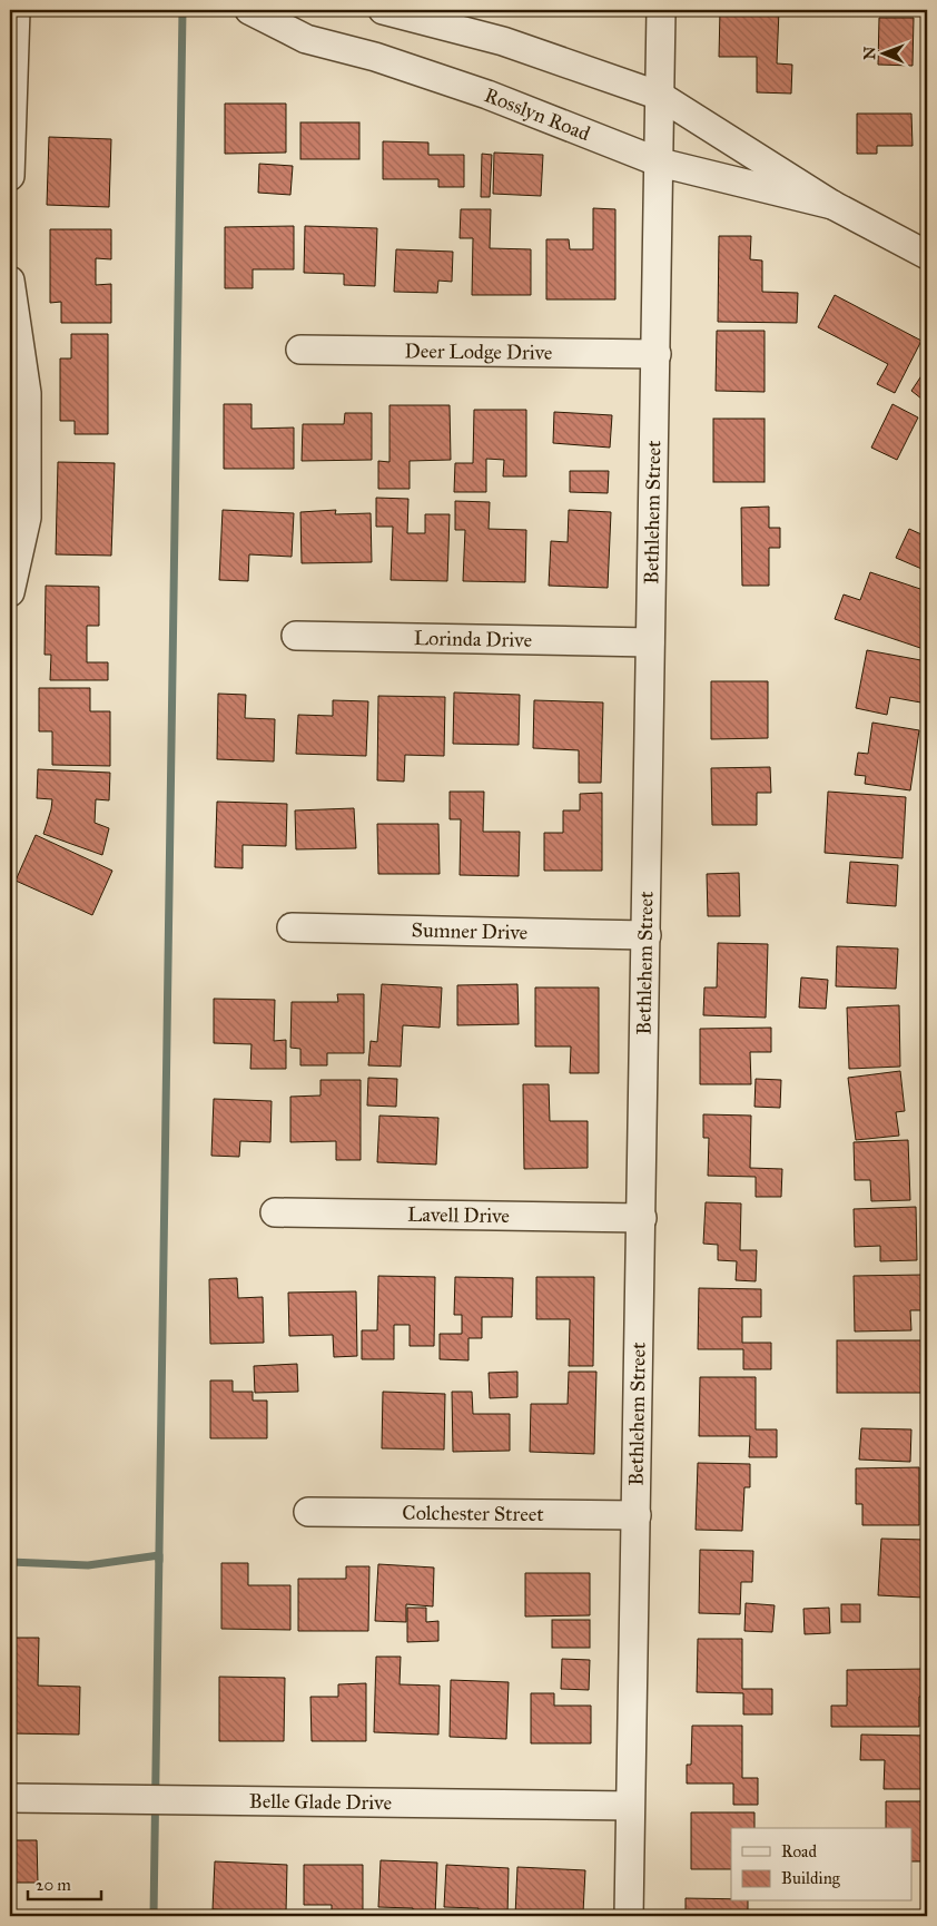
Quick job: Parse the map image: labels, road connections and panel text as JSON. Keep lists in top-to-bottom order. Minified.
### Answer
{"streets":{"street":["Rosslyn Road","Deer Lodge Drive","Bethlehem Street","Lorinda Drive","Sumner Drive","Lavell Drive","Colchester Street","Belle Glade Drive"]},"crossings":[["Rosslyn Road","Bethlehem Street"],["Deer Lodge Drive","Bethlehem Street"],["Bethlehem Street","Lorinda Drive"],["Bethlehem Street","Sumner Drive"],["Bethlehem Street","Lavell Drive"],["Bethlehem Street","Colchester Street"],["Bethlehem Street","Belle Glade Drive"]],"legend":["Road","Building"],"scale_bar":"20 m","north":"left"}
